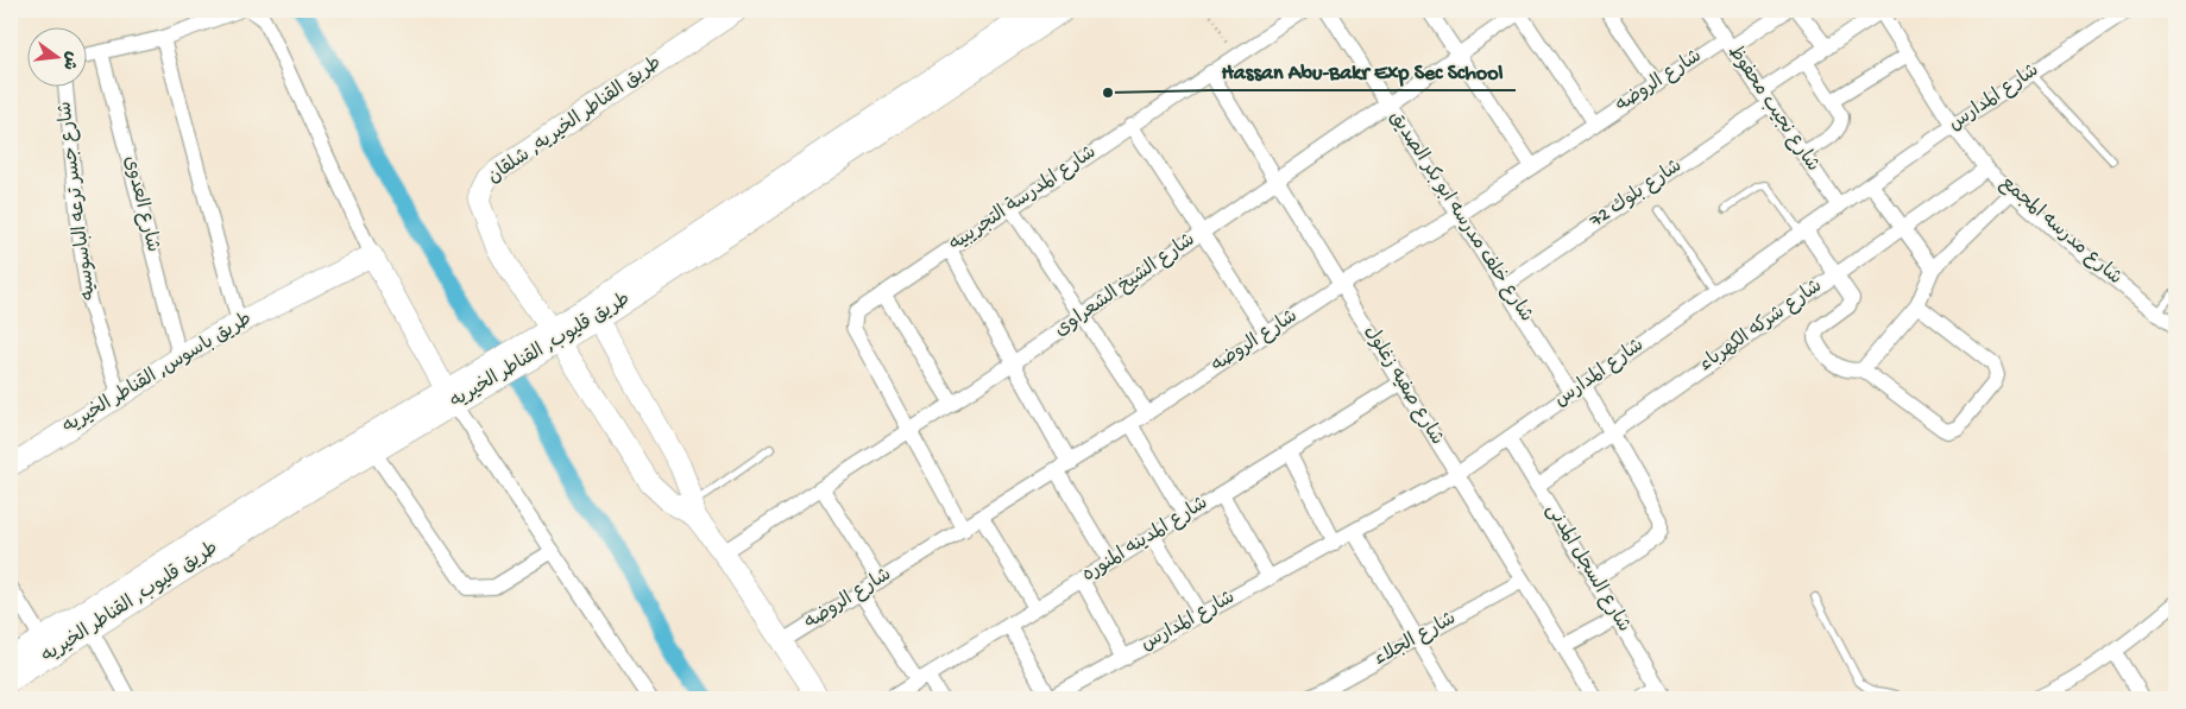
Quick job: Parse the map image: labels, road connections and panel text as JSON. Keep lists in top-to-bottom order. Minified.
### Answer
{"streets":{"main road":["طريق القناطر الخيريه, شلقان","طريق قليوب, القناطر الخيريه","طريق باسوس, القناطر الخيريه"],"street":["شارع الروضه","شارع المدارس","شارع نجيب محفوظ","شارع بلوك 72","شارع المدرسة التجريبيه","شارع جسر ترعه الباسوسيه","شارع العدوى","شارع خلف مدرسه ابو بكر الصديق","شارع مدرسه المجمع","شارع الشيخ الشعراوى","شارع شركه الكهرباء","شارع صفيه زغلول","شارع المدينه المنوره","شارع السجل المدنى","شارع الجلاء"]},"crossings":[["شارع الروضه","شارع نجيب محفوظ"],["شارع الروضه","طريق القناطر الخيريه, شلقان"],["شارع الروضه","شارع المدرسة التجريبيه"],["شارع الروضه","شارع خلف مدرسه ابو بكر الصديق"],["شارع الروضه","شارع صفيه زغلول"],["شارع المدارس","شارع نجيب محفوظ"],["شارع المدارس","شارع خلف مدرسه ابو بكر الصديق"],["شارع المدارس","شارع مدرسه المجمع"],["شارع المدارس","شارع صفيه زغلول"],["شارع المدارس","شارع السجل المدنى"],["شارع نجيب محفوظ","شارع بلوك 72"],["طريق القناطر الخيريه, شلقان","شارع الشيخ الشعراوى"],["طريق القناطر الخيريه, شلقان","طريق قليوب, القناطر الخيريه"],["شارع بلوك 72","شارع خلف مدرسه ابو بكر الصديق"],["شارع بلوك 72","شارع مدرسه المجمع"],["شارع المدرسة التجريبيه","شارع الشيخ الشعراوى"],["شارع المدرسة التجريبيه","شارع صفيه زغلول"],["شارع جسر ترعه الباسوسيه","طريق باسوس, القناطر الخيريه"],["شارع العدوى","طريق باسوس, القناطر الخيريه"],["شارع خلف مدرسه ابو بكر الصديق","شارع الشيخ الشعراوى"],["شارع خلف مدرسه ابو بكر الصديق","شارع شركه الكهرباء"],["شارع خلف مدرسه ابو بكر الصديق","شارع السجل المدنى"],["شارع مدرسه المجمع","شارع شركه الكهرباء"],["شارع الشيخ الشعراوى","شارع صفيه زغلول"],["شارع شركه الكهرباء","شارع السجل المدنى"],["شارع صفيه زغلول","شارع المدينه المنوره"],["شارع صفيه زغلول","شارع الجلاء"]],"places":["Hassan Abu-Bakr Exp Sec School"],"north":"right"}
